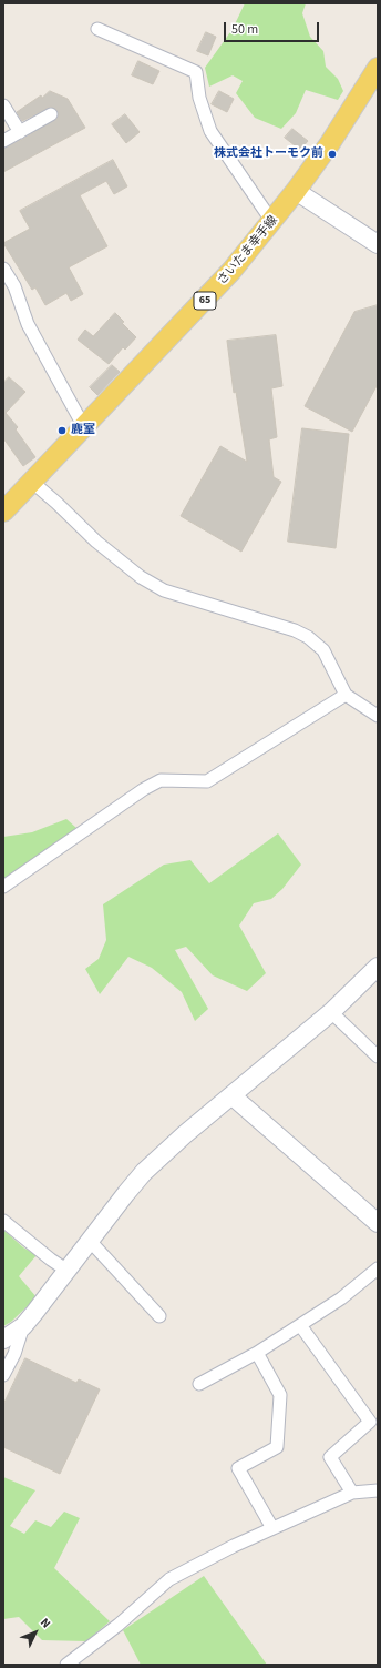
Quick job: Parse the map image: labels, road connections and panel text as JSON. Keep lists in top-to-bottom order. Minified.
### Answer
{"streets":{"main road":["さいたま幸手線","65"]},"places":["株式会社トーモク前","鹿室"],"scale_bar":"50 m","north":"top right"}
